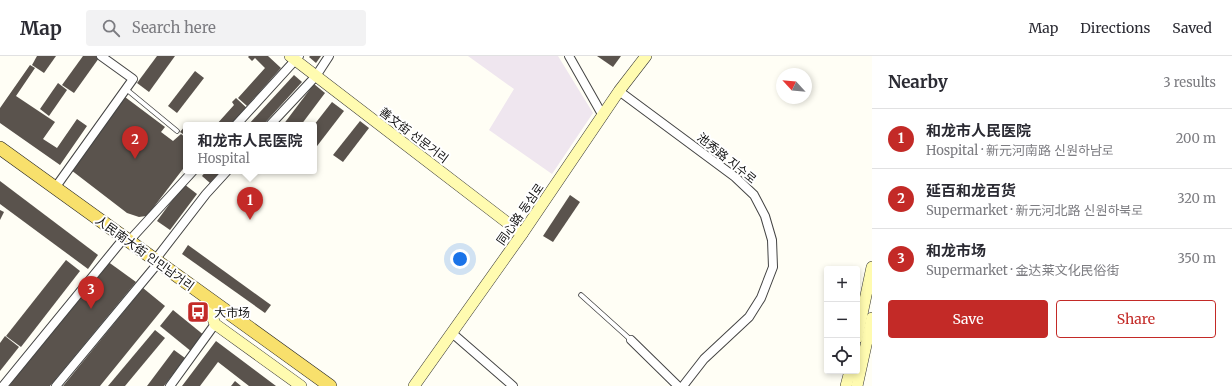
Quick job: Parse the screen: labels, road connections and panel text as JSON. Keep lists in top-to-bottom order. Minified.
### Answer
{"streets":{"main road":["人民南大街 인민남거리"],"street":["善文街 선문거리","池秀路 지수로","同心路 동심로"]},"crossings":[["善文街 선문거리","同心路 동심로"],["池秀路 지수로","同心路 동심로"]],"places":{"bus stop":["大市场"]},"north":"top left","page":{"header":"Map","search":"Search here","nav":["Map","Directions","Saved"],"heading":["Nearby","3 results"],"list":[{"mark":"1","name":"和龙市人民医院","note":"Hospital · 新元河南路 신원하남로","value":"200 m"},{"mark":"2","name":"延百和龙百货","note":"Supermarket · 新元河北路 신원하북로","value":"320 m"},{"mark":"3","name":"和龙市场","note":"Supermarket · 金达莱文化民俗街","value":"350 m"}],"popup":["和龙市人民医院","Hospital"],"pins":["2","1","3"],"map_buttons":["+","−"],"buttons":["Save","Share"]}}
